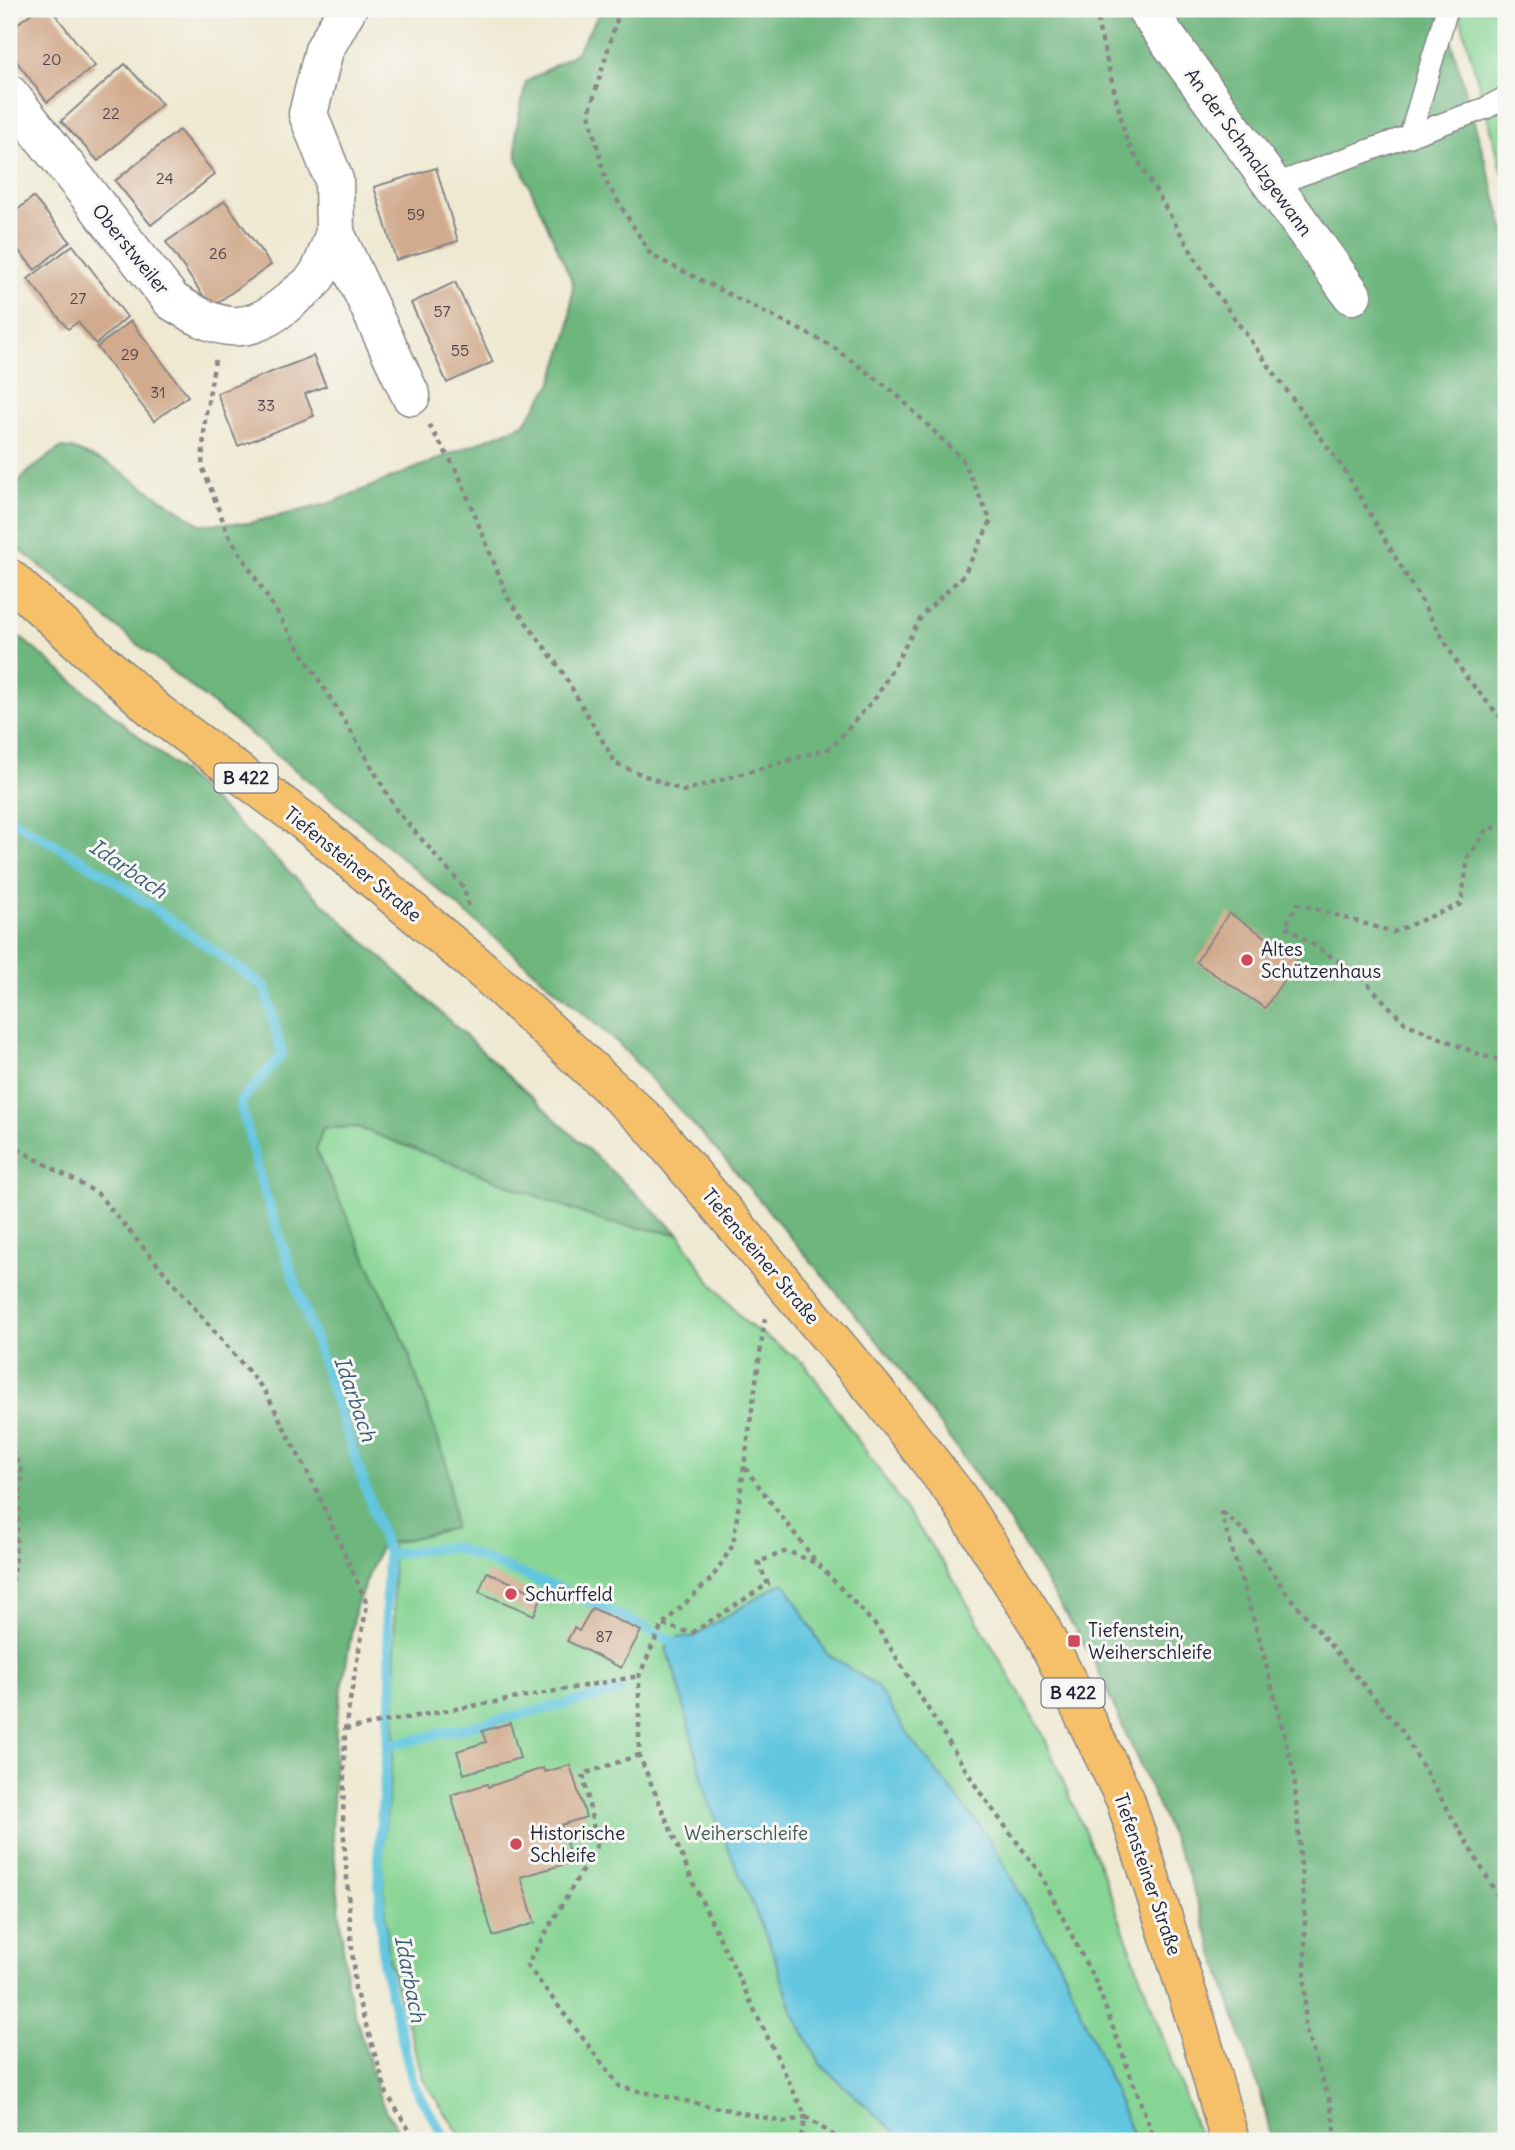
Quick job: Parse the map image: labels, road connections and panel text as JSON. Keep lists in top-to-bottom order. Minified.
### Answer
{"streets":{"main road":["B 422","Tiefensteiner Straße"],"street":["An der Schmalzgewann","Oberstweiler"]},"water":["Idarbach"],"parks":["Weiherschleife"],"places":{"other":["Altes Schützenhaus","Schürffeld","Historische Schleife"],"transit":["Tiefenstein, Weiherschleife"]},"house_numbers":["20","22","24","59","26","27","57","55","29","31","33","87"]}
